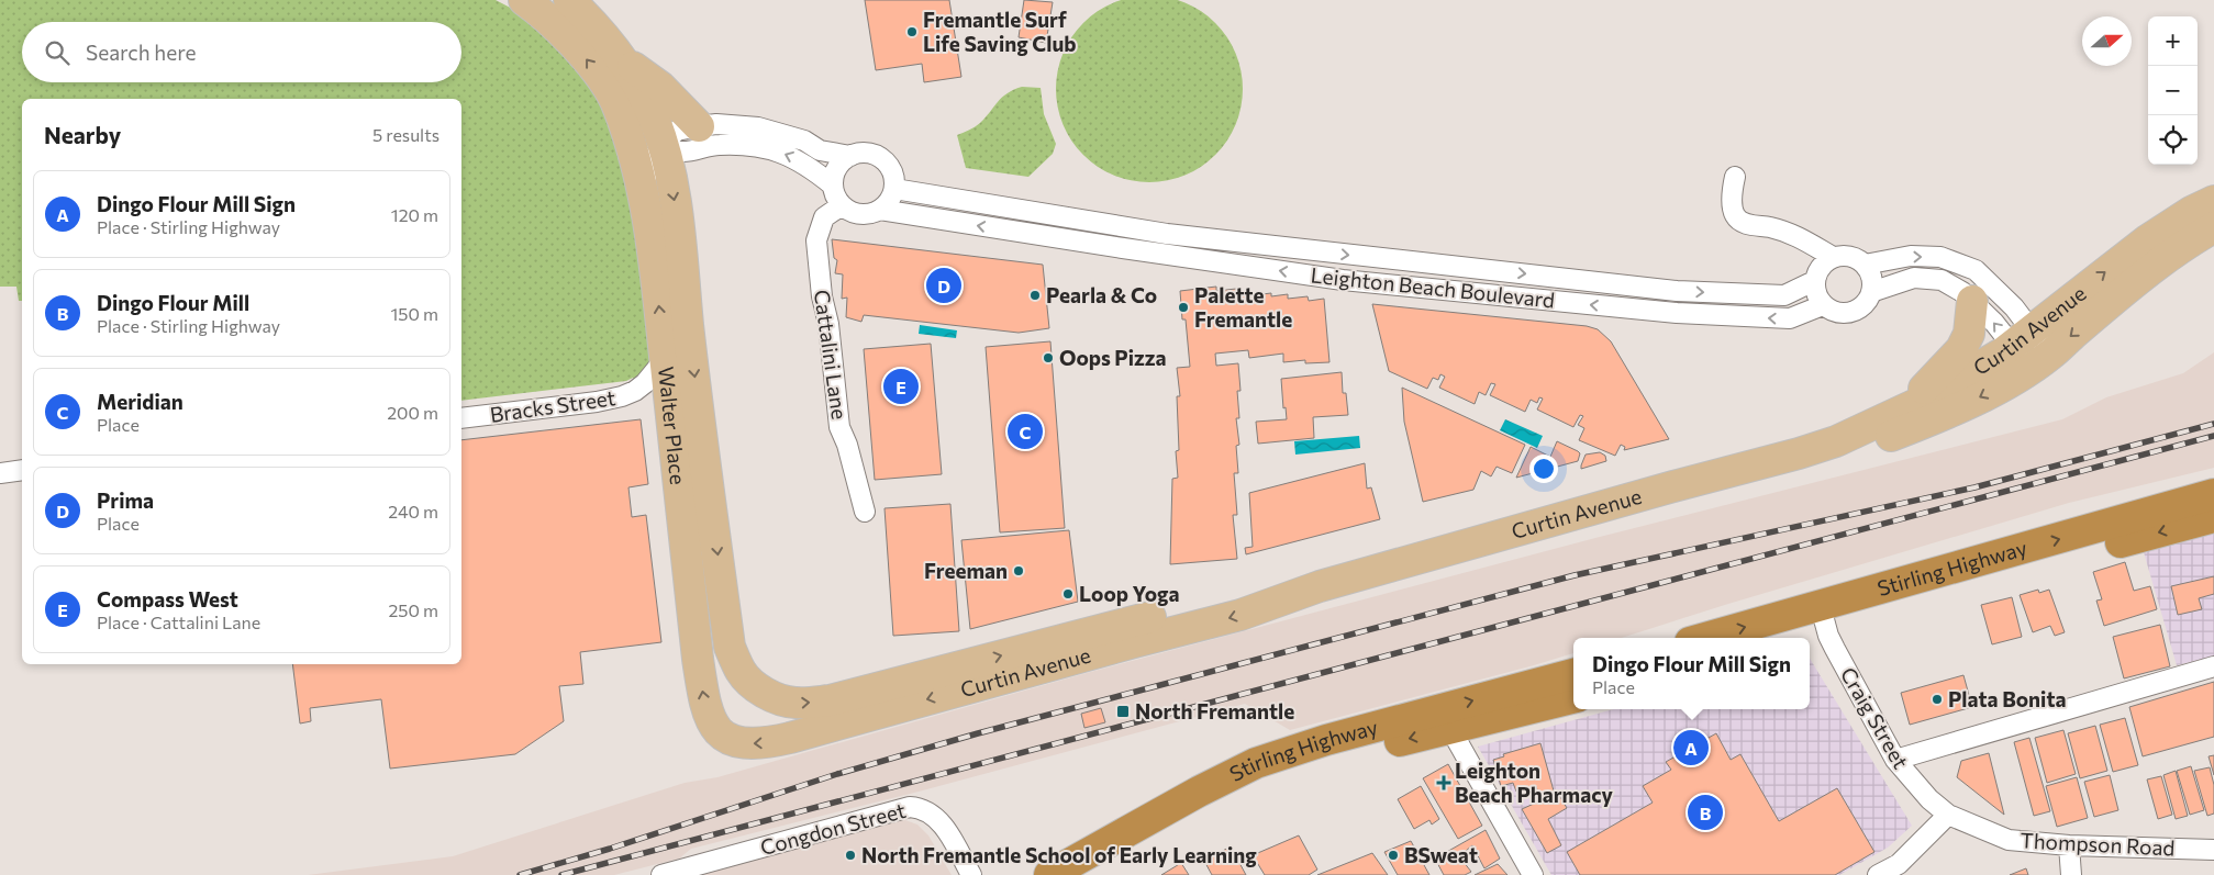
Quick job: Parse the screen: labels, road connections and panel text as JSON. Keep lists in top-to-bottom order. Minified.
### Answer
{"streets":{"highway":["Stirling Highway"],"main road":["Curtin Avenue","Walter Place"],"street":["Leighton Beach Boulevard","Cattalini Lane","Bracks Street","Craig Street","Congdon Street","Thompson Road"]},"crossings":[["Leighton Beach Boulevard","Cattalini Lane"],["Curtin Avenue","Walter Place"],["Bracks Street","Walter Place"],["Stirling Highway","Craig Street"],["Craig Street","Thompson Road"]],"places":{"other":["Fremantle Surf Life Saving Club","Pearla & Co","Palette Fremantle","Oops Pizza","Freeman","Loop Yoga","Plata Bonita","North Fremantle School of Early Learning","BSweat"],"transit":["North Fremantle"],"health":["Leighton Beach Pharmacy"]},"north":"right","page":{"map_buttons":["+","−"],"search":"Search here","heading":["Nearby","5 results"],"list":[{"mark":"A","name":"Dingo Flour Mill Sign","note":"Place · Stirling Highway","value":"120 m"},{"mark":"B","name":"Dingo Flour Mill","note":"Place · Stirling Highway","value":"150 m"},{"mark":"C","name":"Meridian","note":"Place","value":"200 m"},{"mark":"D","name":"Prima","note":"Place","value":"240 m"},{"mark":"E","name":"Compass West","note":"Place · Cattalini Lane","value":"250 m"}],"pins":["D","E","C","A","B"],"popup":["Dingo Flour Mill Sign","Place"]}}
